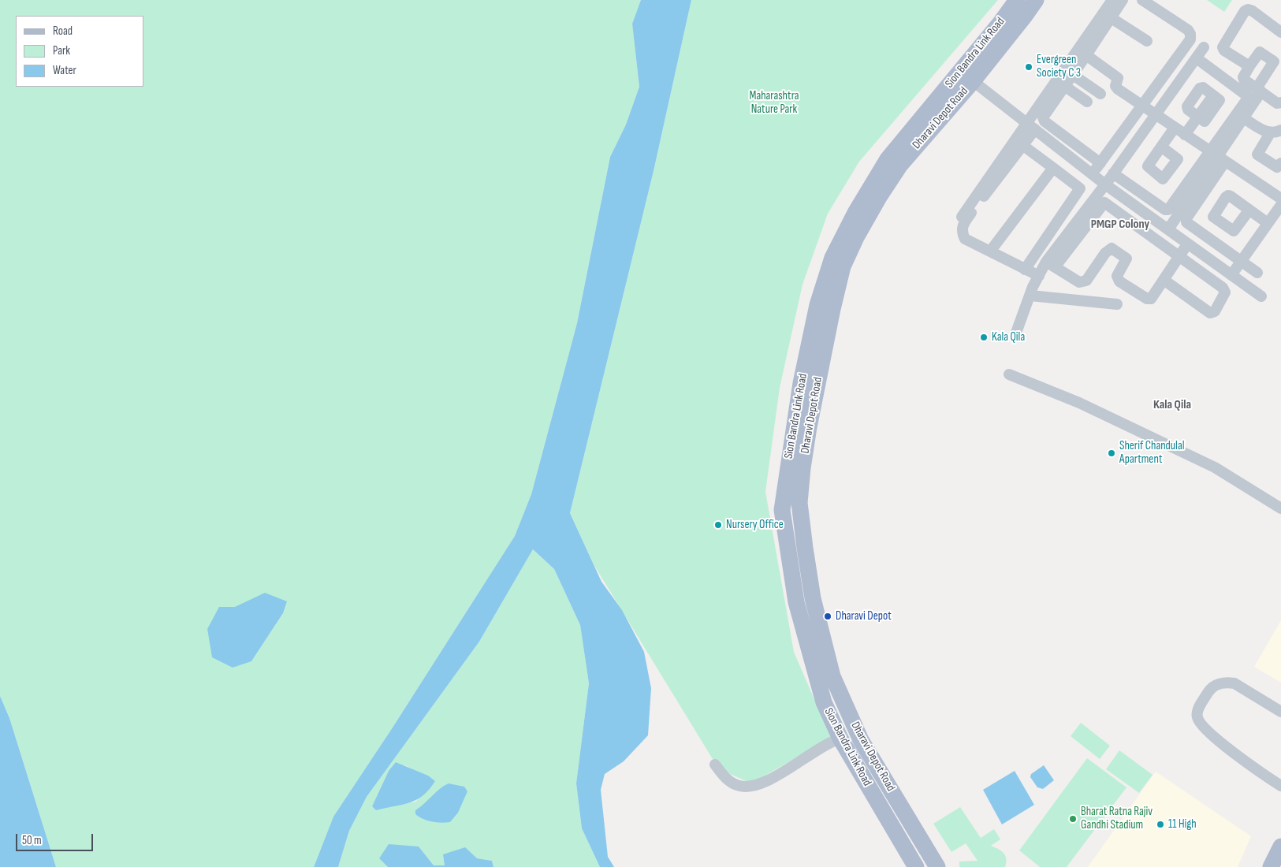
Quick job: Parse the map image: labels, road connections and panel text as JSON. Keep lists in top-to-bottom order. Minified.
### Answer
{"streets":{"main road":["Sion Bandra Link Road","Dharavi Depot Road"]},"crossings":[["Sion Bandra Link Road","Dharavi Depot Road"]],"districts":["PMGP Colony","Kala Qila"],"parks":["Maharashtra Nature Park"],"places":["Evergreen Society C 3","Kala Qila","Sherif Chandulal Apartment","Nursery Office","Dharavi Depot","Bharat Ratna Rajiv Gandhi Stadium","11 High"],"legend":["Road","Park","Water"],"scale_bar":"50 m"}
